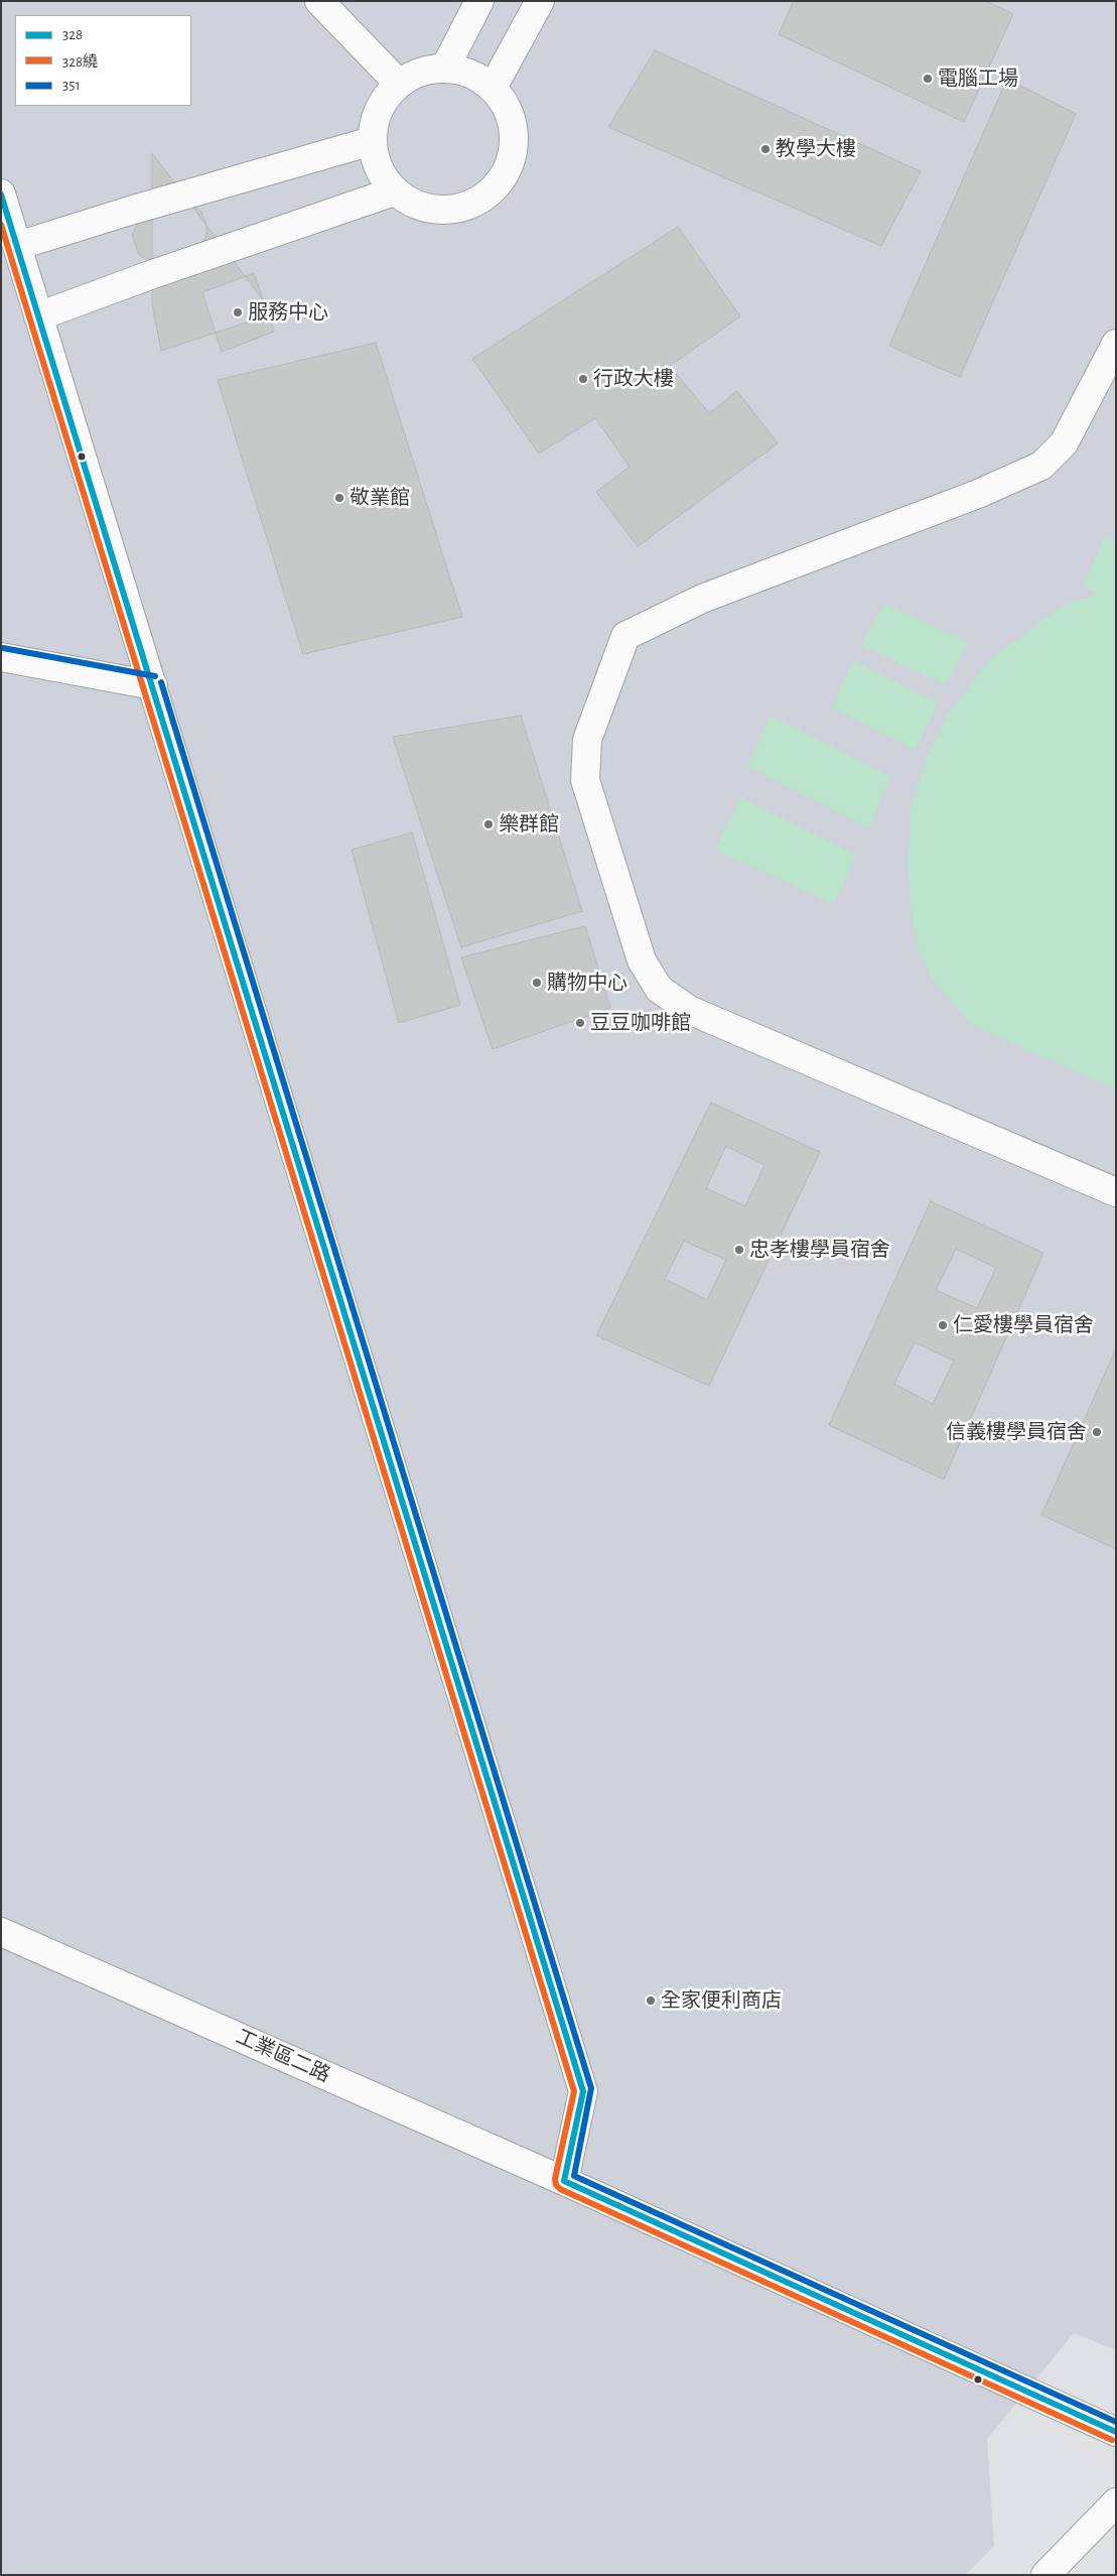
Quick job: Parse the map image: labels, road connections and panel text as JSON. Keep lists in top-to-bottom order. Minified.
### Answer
{"streets":{"street":["工業區二路"]},"places":["電腦工場","教學大樓","服務中心","行政大樓","敬業館","樂群館","購物中心","豆豆咖啡館","忠孝樓學員宿舍","仁愛樓學員宿舍","信義樓學員宿舍","全家便利商店"],"lines":["transit line 328","transit line 328繞","transit line 351"],"legend":["328","328繞","351"]}
